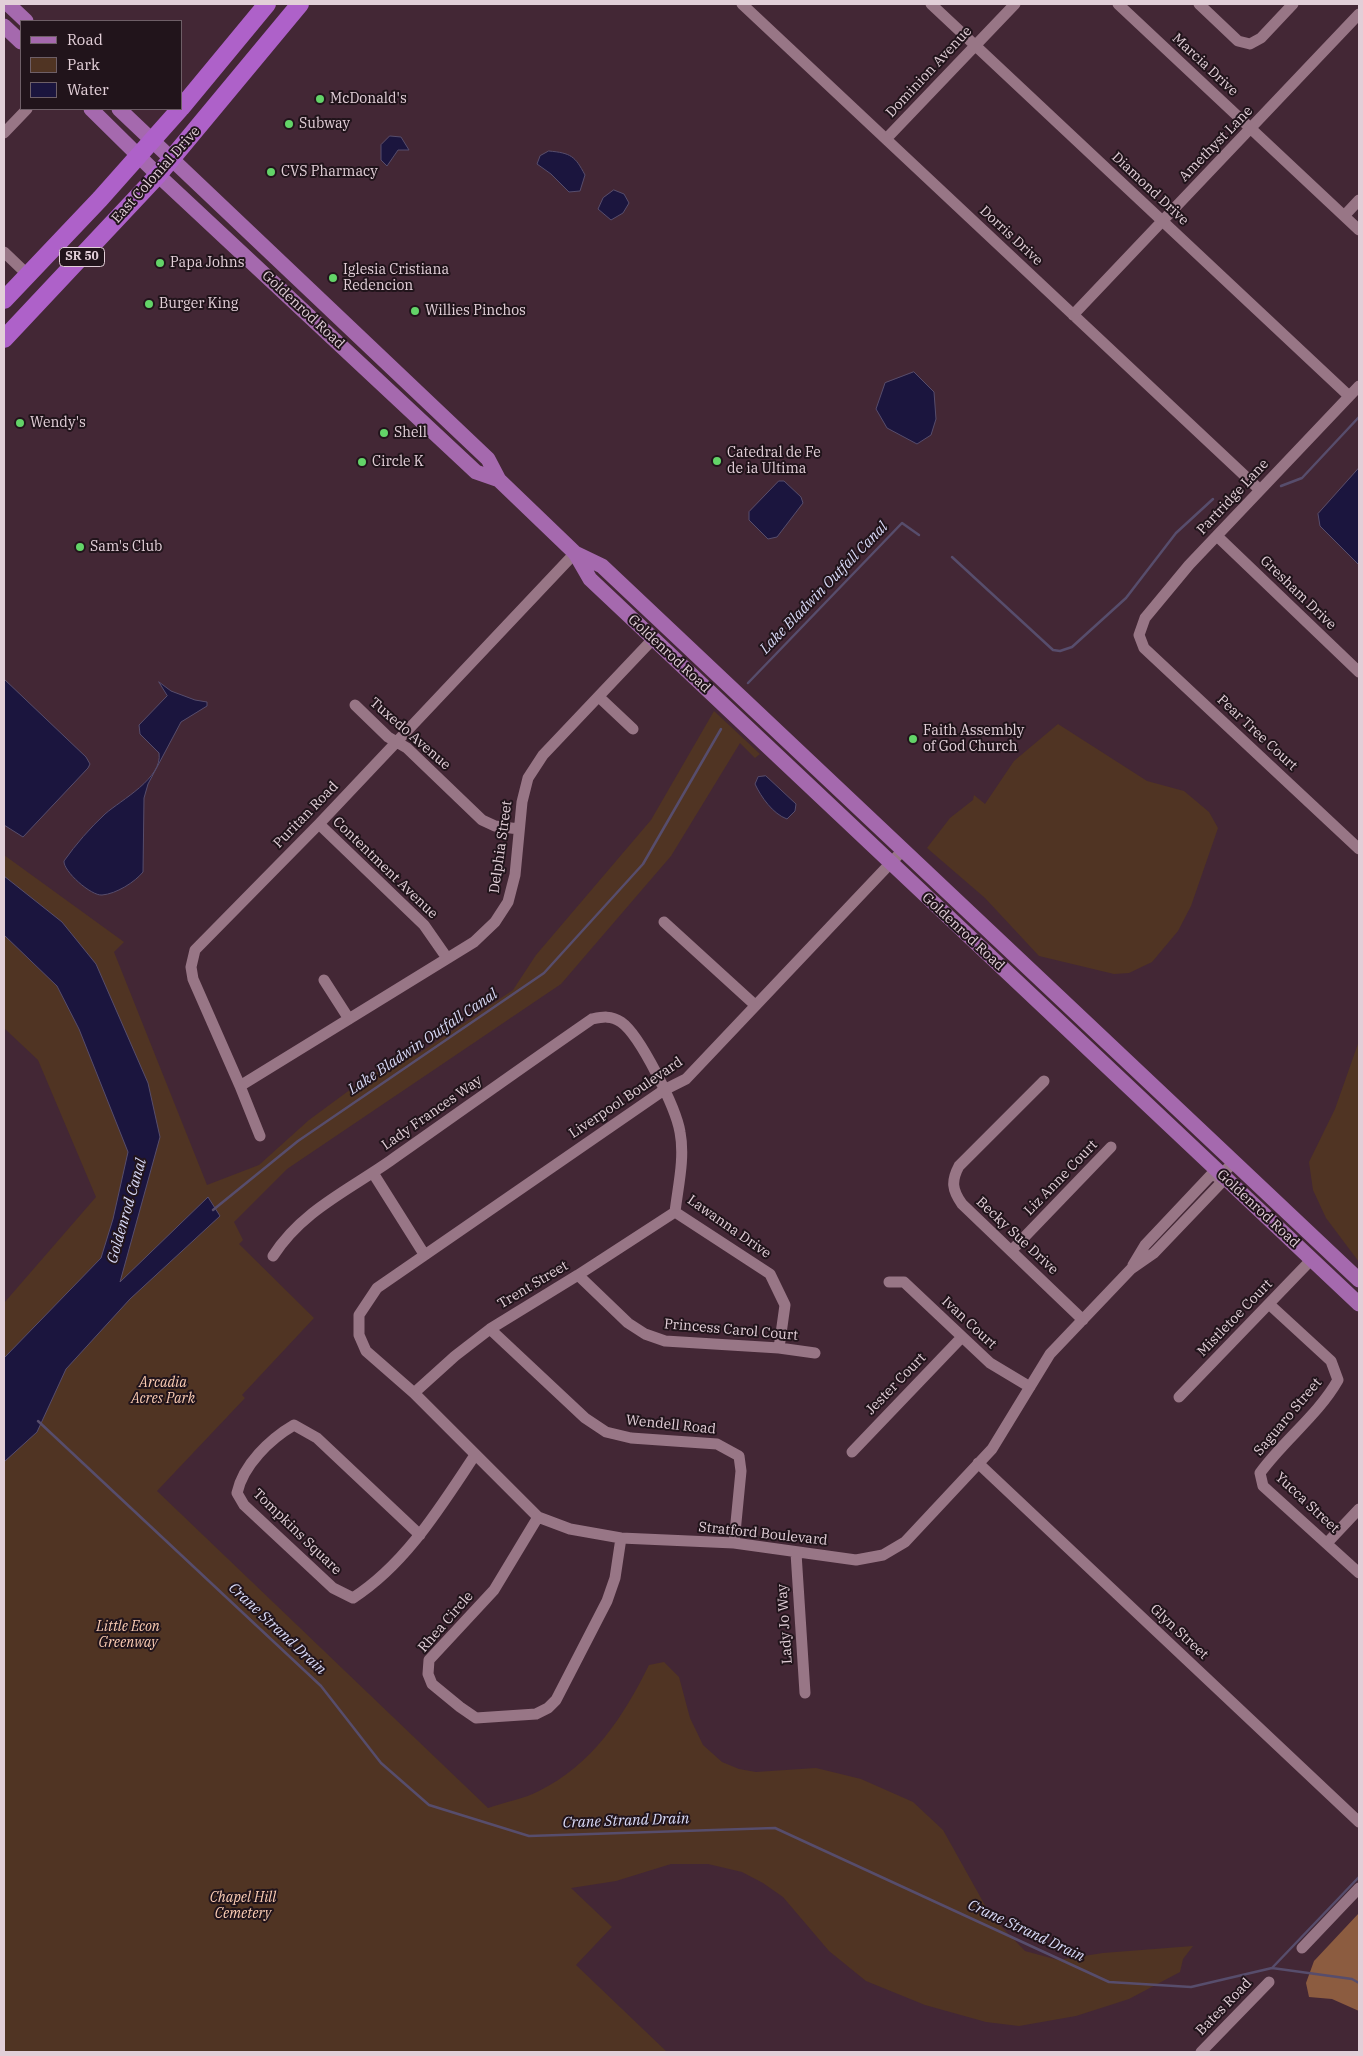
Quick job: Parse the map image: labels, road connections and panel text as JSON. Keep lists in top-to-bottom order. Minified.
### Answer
{"streets":{"highway":["East Colonial Drive","SR 50"],"main road":["Goldenrod Road"],"street":["Marcia Drive","Dominion Avenue","Amethyst Lane","Diamond Drive","Dorris Drive","Partridge Lane","Gresham Drive","Pear Tree Court","Tuxedo Avenue","Puritan Road","Delphia Street","Contentment Avenue","Liverpool Boulevard","Lady Frances Way","Liz Anne Court","Lawanna Drive","Becky Sue Drive","Trent Street","Mistletoe Court","Ivan Court","Princess Carol Court","Jester Court","Saguaro Street","Wendell Road","Yucca Street","Tompkins Square","Stratford Boulevard","Rhea Circle","Lady Jo Way","Glyn Street","Bates Road"]},"crossings":[["Marcia Drive","Amethyst Lane"],["Dominion Avenue","Diamond Drive"],["Dominion Avenue","Dorris Drive"],["Amethyst Lane","Diamond Drive"],["Amethyst Lane","Dorris Drive"],["East Colonial Drive","Goldenrod Road"],["Diamond Drive","Partridge Lane"],["Dorris Drive","Partridge Lane"],["Goldenrod Road","Puritan Road"],["Goldenrod Road","Delphia Street"],["Goldenrod Road","Liverpool Boulevard"],["Goldenrod Road","Mistletoe Court"],["Goldenrod Road","Stratford Boulevard"],["Partridge Lane","Gresham Drive"],["Partridge Lane","Pear Tree Court"],["Tuxedo Avenue","Puritan Road"],["Tuxedo Avenue","Delphia Street"],["Puritan Road","Delphia Street"],["Puritan Road","Contentment Avenue"],["Delphia Street","Contentment Avenue"],["Liverpool Boulevard","Lawanna Drive"],["Liverpool Boulevard","Stratford Boulevard"],["Lady Frances Way","Lawanna Drive"],["Liz Anne Court","Becky Sue Drive"],["Lawanna Drive","Trent Street"],["Lawanna Drive","Princess Carol Court"],["Becky Sue Drive","Stratford Boulevard"],["Trent Street","Princess Carol Court"],["Trent Street","Wendell Road"],["Trent Street","Stratford Boulevard"],["Mistletoe Court","Saguaro Street"],["Ivan Court","Jester Court"],["Ivan Court","Stratford Boulevard"],["Saguaro Street","Yucca Street"],["Wendell Road","Stratford Boulevard"],["Tompkins Square","Stratford Boulevard"],["Stratford Boulevard","Rhea Circle"],["Stratford Boulevard","Lady Jo Way"],["Stratford Boulevard","Glyn Street"]],"water":["Lake Bladwin Outfall Canal","Goldenrod Canal","Crane Strand Drain"],"parks":["Arcadia Acres Park","Little Econ Greenway","Chapel Hill Cemetery"],"places":["McDonald's","Subway","CVS Pharmacy","Papa Johns","Iglesia Cristiana Redencion","Burger King","Willies Pinchos","Wendy's","Shell","Catedral de Fe de ia Ultima","Circle K","Sam's Club","Faith Assembly of God Church"],"legend":["Road","Park","Water"]}
